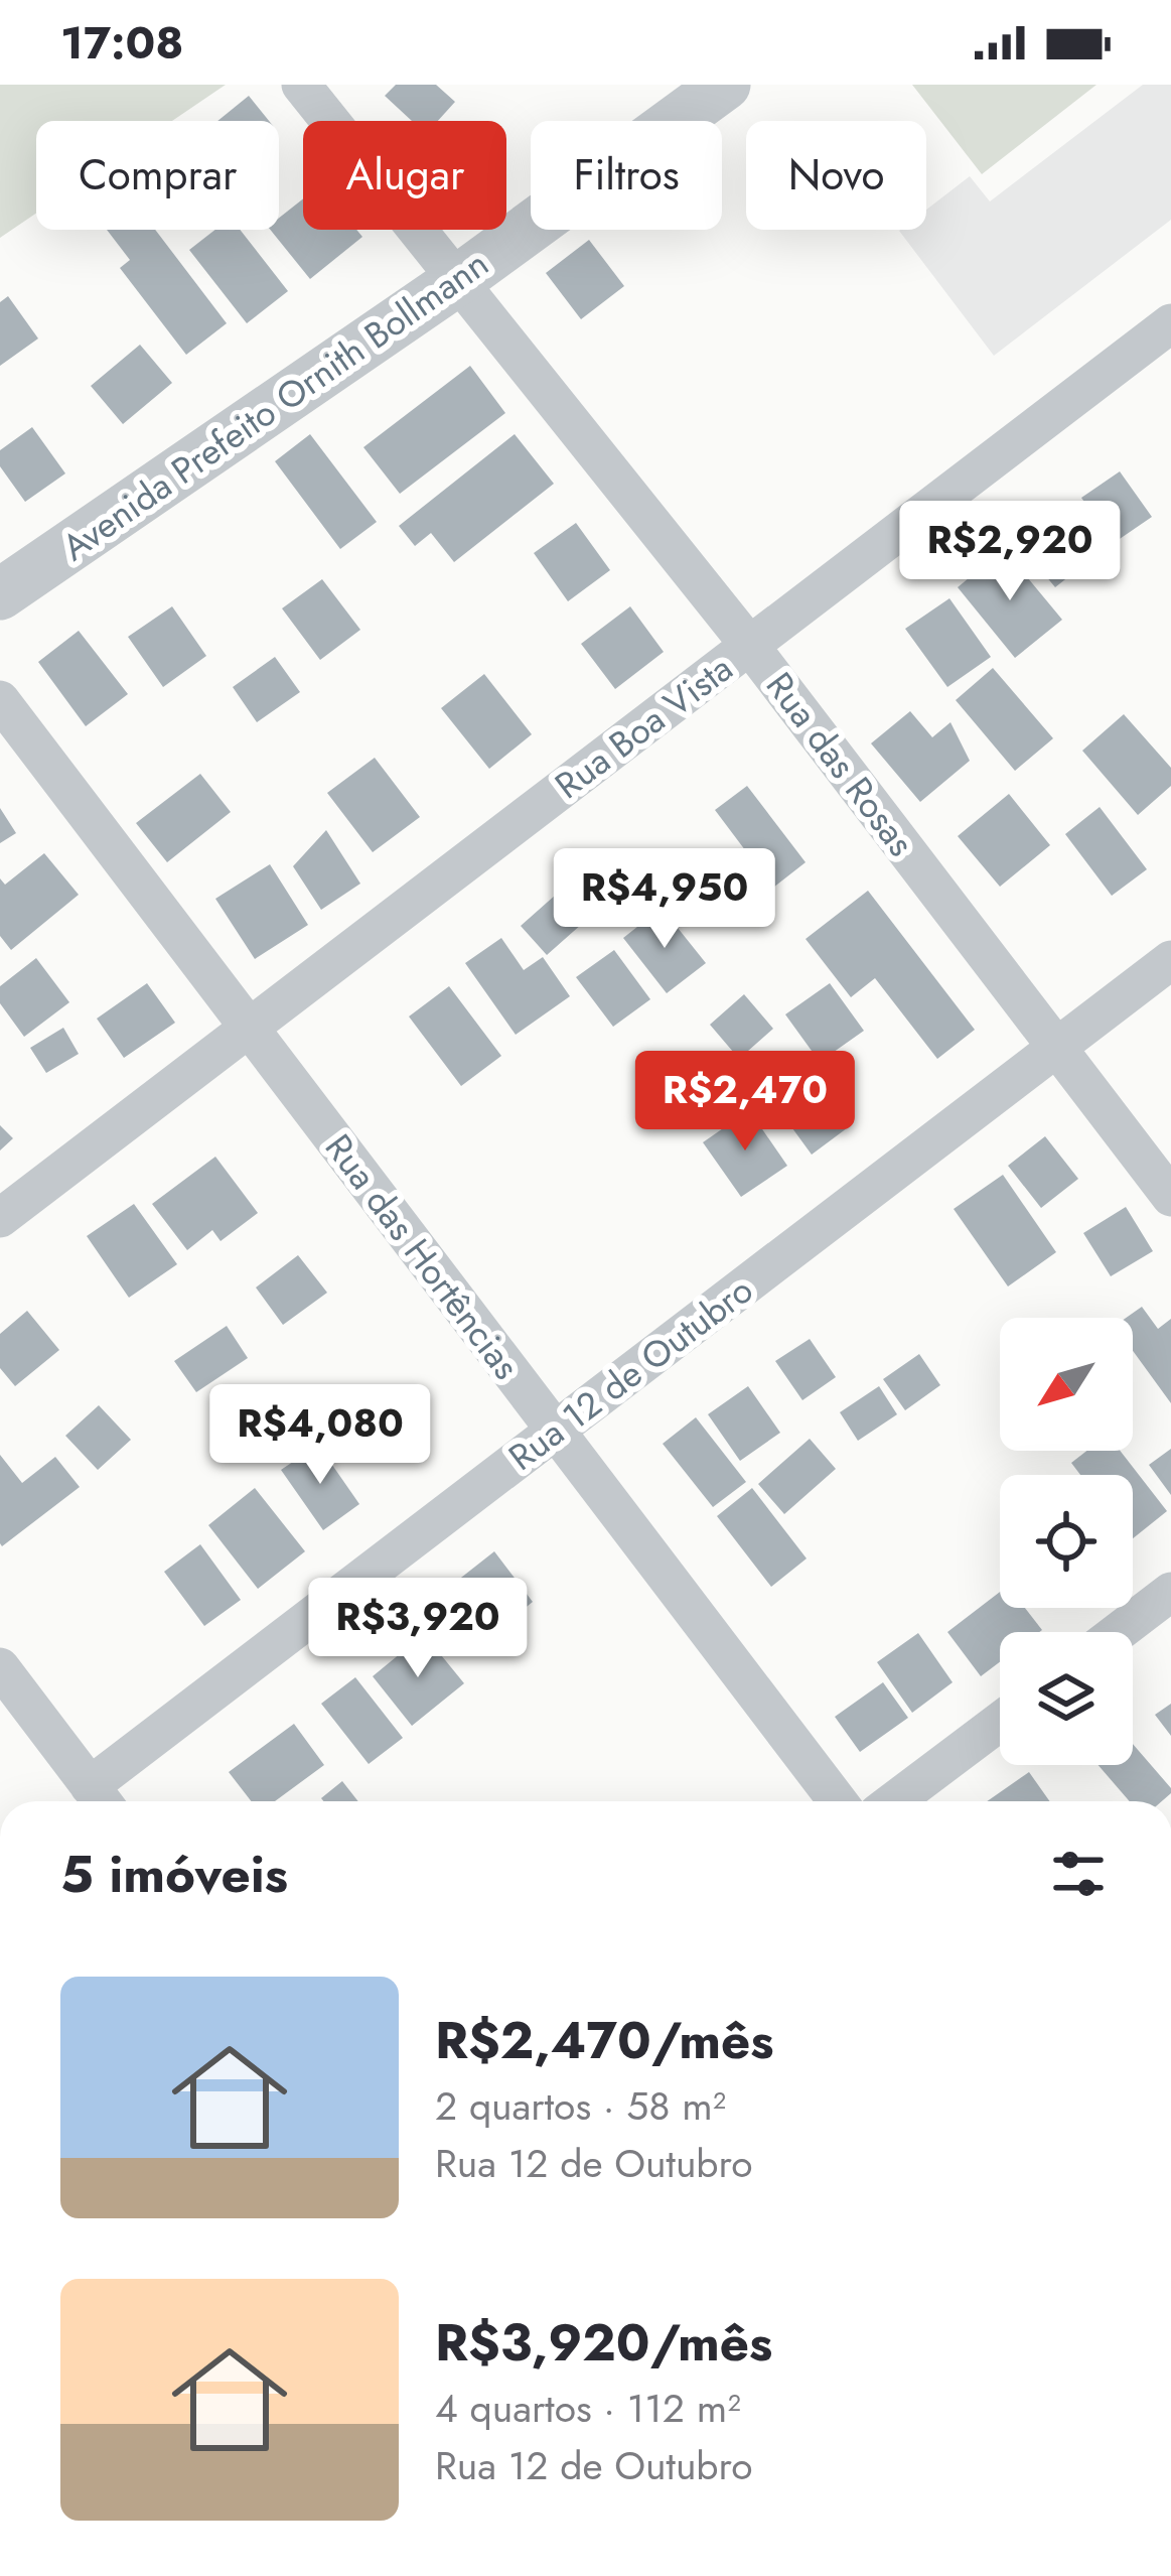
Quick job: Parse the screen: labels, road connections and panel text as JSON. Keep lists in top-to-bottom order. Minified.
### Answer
{"streets":{"street":["Avenida Prefeito Ornith Bollmann","Rua Boa Vista","Rua das Rosas","Rua das Hortências","Rua 12 de Outubro"]},"crossings":[["Avenida Prefeito Ornith Bollmann","Rua das Rosas"],["Rua Boa Vista","Rua das Rosas"],["Rua Boa Vista","Rua das Hortências"],["Rua das Rosas","Rua 12 de Outubro"],["Rua das Hortências","Rua 12 de Outubro"]],"north":"bottom left","page":{"status":"17:08","chip":["Comprar","Alugar","Filtros","Novo"],"price":["R$2,920","R$4,950","R$2,470","R$4,080","R$3,920"],"heading":"5 imóveis","list":[{"name":"R$2,470/mês","note":"2 quartos · 58 m² · Rua 12 de Outubro"},{"name":"R$3,920/mês","note":"4 quartos · 112 m² · Rua 12 de Outubro"}]}}
